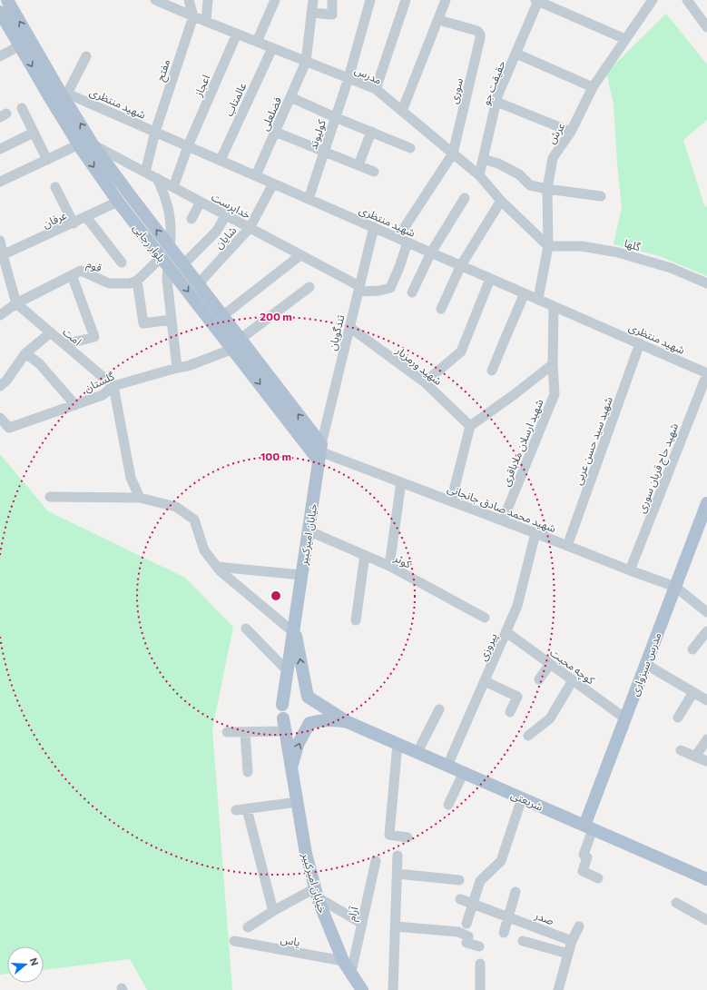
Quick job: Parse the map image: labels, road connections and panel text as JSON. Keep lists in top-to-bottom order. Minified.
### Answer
{"streets":{"main road":["بلوار رجایی","خیابان امیرکبیر","مدرس سبزواری","شریعتی"],"street":["مفتح","مدرس","حقیقت جو","اعجاز","سوری","عالمتاب","شهید منتظری","فضلعلی","عرش","کولیوند","خداپرست","عرفان","شایان","گلها","قوم","تندگویان","امت","شهید ورمزیار","گلستان","شهید سید حسن عربی","شهید ارسلان ملاباقری","شهید حاج قربان سوری","شهید محمد صادق جانجانی","کوثر","پیروزی","کوچه محبت","آرام","صدر","یاس"]},"crossings":[["مفتح","مدرس"],["مفتح","شهید منتظری"],["مفتح","خداپرست"],["مدرس","حقیقت جو"],["مدرس","اعجاز"],["مدرس","سوری"],["مدرس","عالمتاب"],["مدرس","فضلعلی"],["مدرس","عرش"],["مدرس","کولیوند"],["مدرس","گلها"],["اعجاز","شهید منتظری"],["اعجاز","خداپرست"],["سوری","شهید منتظری"],["عالمتاب","شهید منتظری"],["شهید منتظری","فضلعلی"],["شهید منتظری","عرش"],["شهید منتظری","کولیوند"],["شهید منتظری","شایان"],["شهید منتظری","بلوار رجایی"],["شهید منتظری","تندگویان"],["شهید منتظری","شهید سید حسن عربی"],["شهید منتظری","شهید ارسلان ملاباقری"],["شهید منتظری","شهید حاج قربان سوری"],["عرش","گلها"],["خداپرست","شایان"],["خداپرست","بلوار رجایی"],["خداپرست","تندگویان"],["عرفان","بلوار رجایی"],["شایان","بلوار رجایی"],["بلوار رجایی","تندگویان"],["بلوار رجایی","گلستان"],["بلوار رجایی","شهید محمد صادق جانجانی"],["بلوار رجایی","خیابان امیرکبیر"],["قوم","امت"],["تندگویان","شهید ورمزیار"],["تندگویان","شهید محمد صادق جانجانی"],["تندگویان","خیابان امیرکبیر"],["امت","گلستان"],["شهید سید حسن عربی","شهید محمد صادق جانجانی"],["شهید ارسلان ملاباقری","شهید محمد صادق جانجانی"],["شهید حاج قربان سوری","شهید محمد صادق جانجانی"],["شهید محمد صادق جانجانی","خیابان امیرکبیر"],["شهید محمد صادق جانجانی","پیروزی"],["شهید محمد صادق جانجانی","مدرس سبزواری"],["خیابان امیرکبیر","کوثر"],["خیابان امیرکبیر","آرام"],["خیابان امیرکبیر","یاس"],["پیروزی","کوچه محبت"],["پیروزی","شریعتی"],["مدرس سبزواری","کوچه محبت"],["مدرس سبزواری","شریعتی"]],"north":"right","rings":["200 m","100 m"]}
